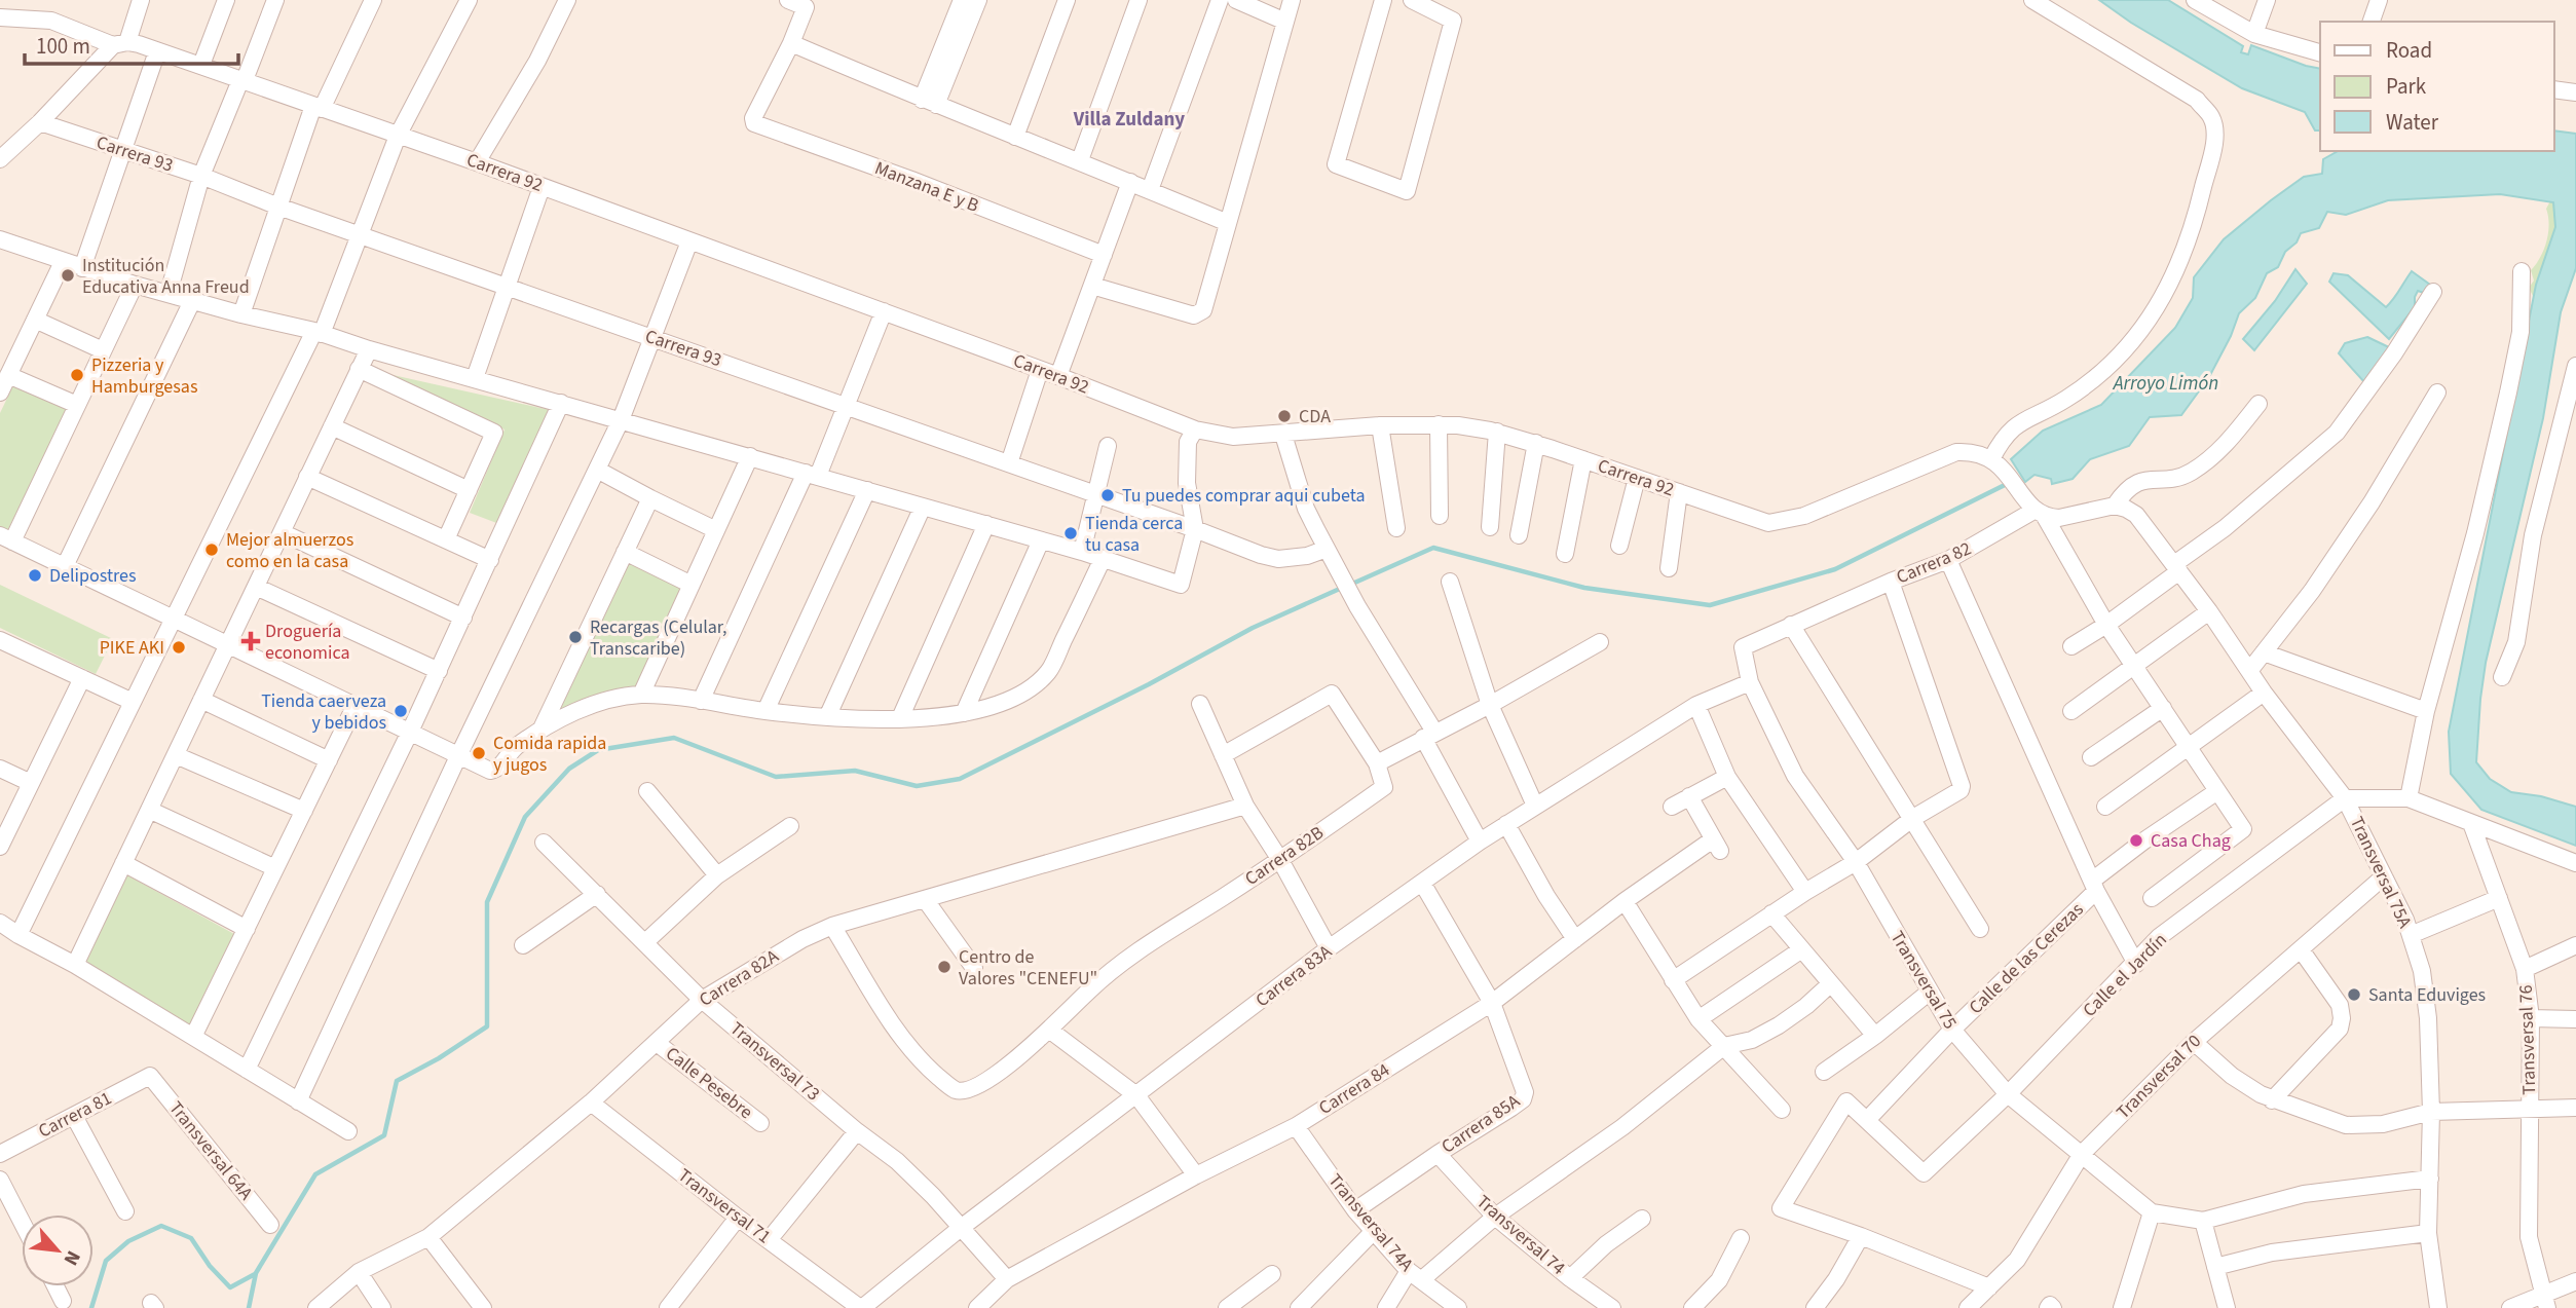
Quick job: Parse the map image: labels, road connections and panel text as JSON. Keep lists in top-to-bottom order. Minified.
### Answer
{"streets":{"street":["Carrera 93","Carrera 92","Manzana E y B","Carrera 82","Carrera 82B","Transversal 75A","Calle de las Cerezas","Calle el Jardín","Carrera 83A","Carrera 82A","Transversal 75","Transversal 76","Transversal 73","Transversal 70","Calle Pesebre","Carrera 84","Carrera 81","Carrera 85A","Transversal 64A","Transversal 71","Transversal 74A","Transversal 74"]},"crossings":[["Carrera 82","Transversal 75A"],["Carrera 82","Transversal 75"],["Carrera 82B","Carrera 82A"],["Transversal 75A","Calle el Jardín"],["Transversal 75A","Transversal 70"],["Calle de las Cerezas","Calle el Jardín"],["Calle de las Cerezas","Transversal 75"],["Calle el Jardín","Transversal 75"],["Carrera 83A","Transversal 75"],["Carrera 83A","Transversal 73"],["Carrera 83A","Transversal 71"],["Carrera 82A","Transversal 73"],["Carrera 82A","Calle Pesebre"],["Carrera 82A","Transversal 71"],["Transversal 75","Transversal 70"],["Transversal 73","Carrera 84"],["Carrera 84","Carrera 85A"],["Carrera 84","Transversal 74A"],["Carrera 81","Transversal 64A"],["Carrera 85A","Transversal 74A"],["Carrera 85A","Transversal 74"]],"districts":["Villa Zuldany"],"water":["Arroyo Limón"],"places":{"other":["Institución Educativa Anna Freud","Pizzeria y Hamburgesas","CDA","Tu puedes comprar aqui cubeta","Tienda cerca tu casa","Mejor almuerzos como en la casa","Delipostres","Recargas (Celular, Transcaribe)","PIKE AKI","Tienda caerveza y bebidos","Comida rapida y jugos","Casa Chag","Centro de Valores \"CENEFU\"","Santa Eduviges"],"health":["Droguería economica"]},"legend":["Road","Park","Water"],"scale_bar":"100 m","north":"bottom right"}
